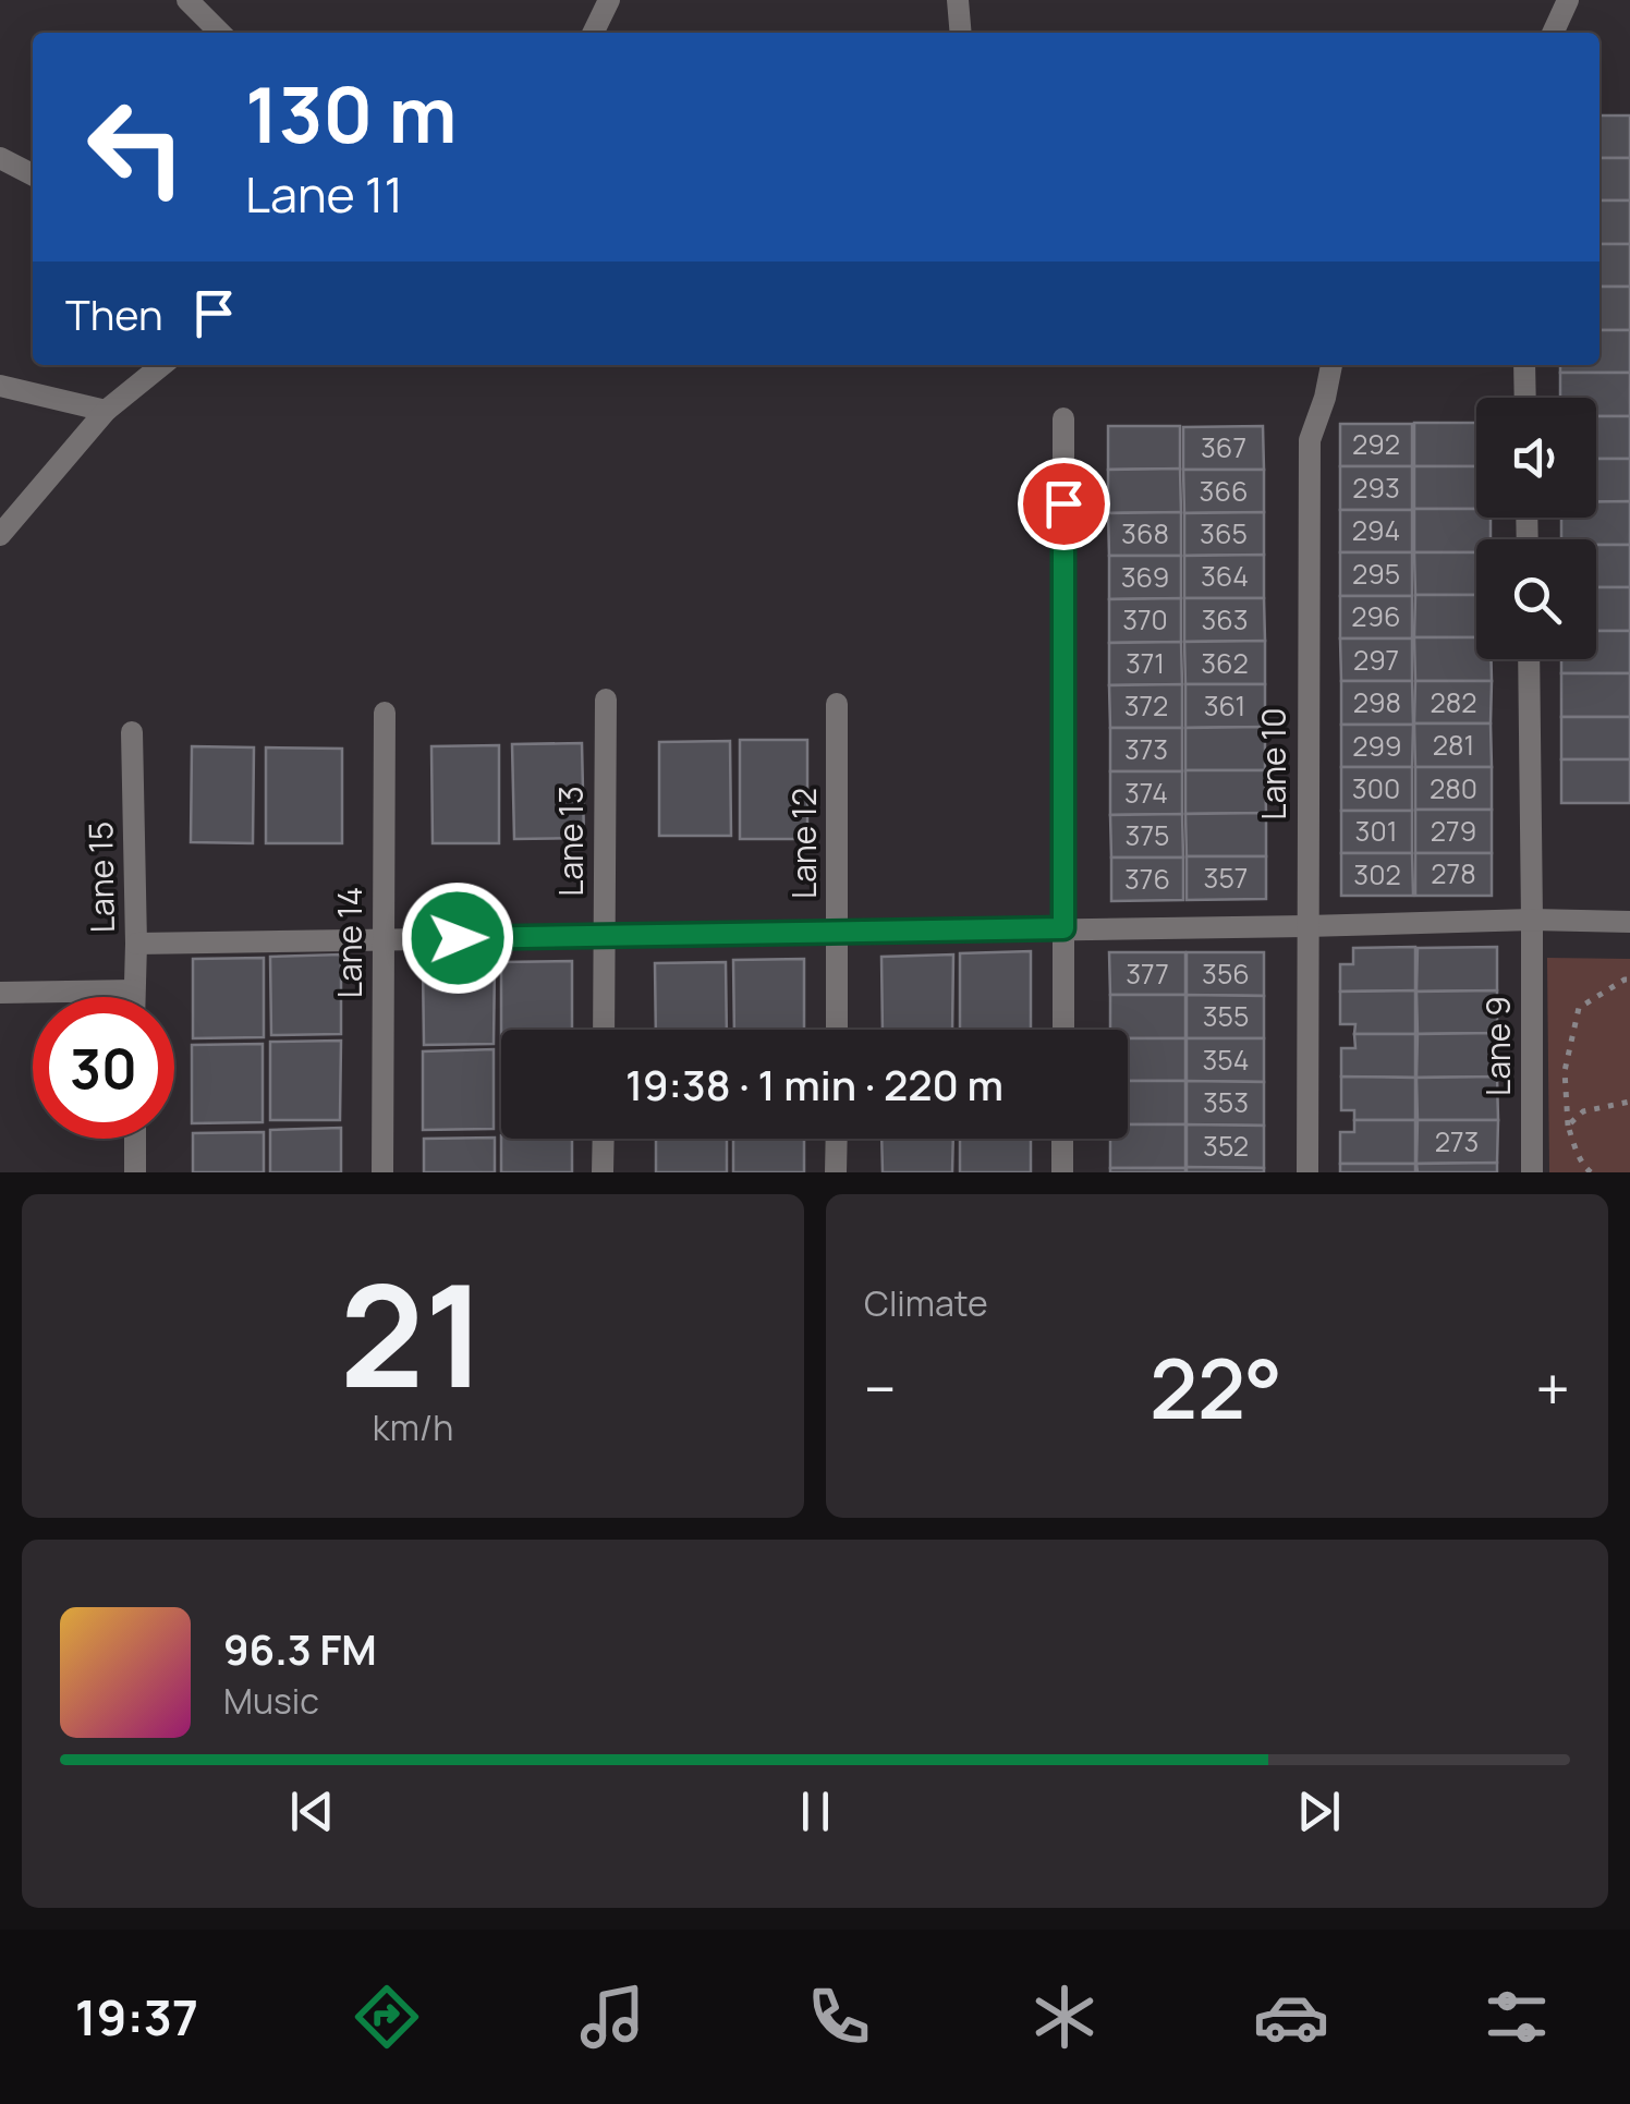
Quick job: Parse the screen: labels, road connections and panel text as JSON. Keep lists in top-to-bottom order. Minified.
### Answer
{"streets":{"street":["Lane 10","Lane 13","Lane 12","Lane 15","Lane 14","Lane 9"]},"house_numbers":["292","367","293","366","294","368","365","295","364","369","296","370","363","297","371","362","298","282","372","361","281","299","373","300","280","374","301","279","375","278","302","357","376","377","356","355","354","353","273","352"],"page":{"turn":["130 m","Lane 11"],"then":"Then","limit":"30","trip":"19:38 · 1 min · 220 m","tile":[["21","km/h"],"Climate"],"heat":["−","22°","+"],"song":["96.3 FM","Music"],"tabs":"19:37"}}
